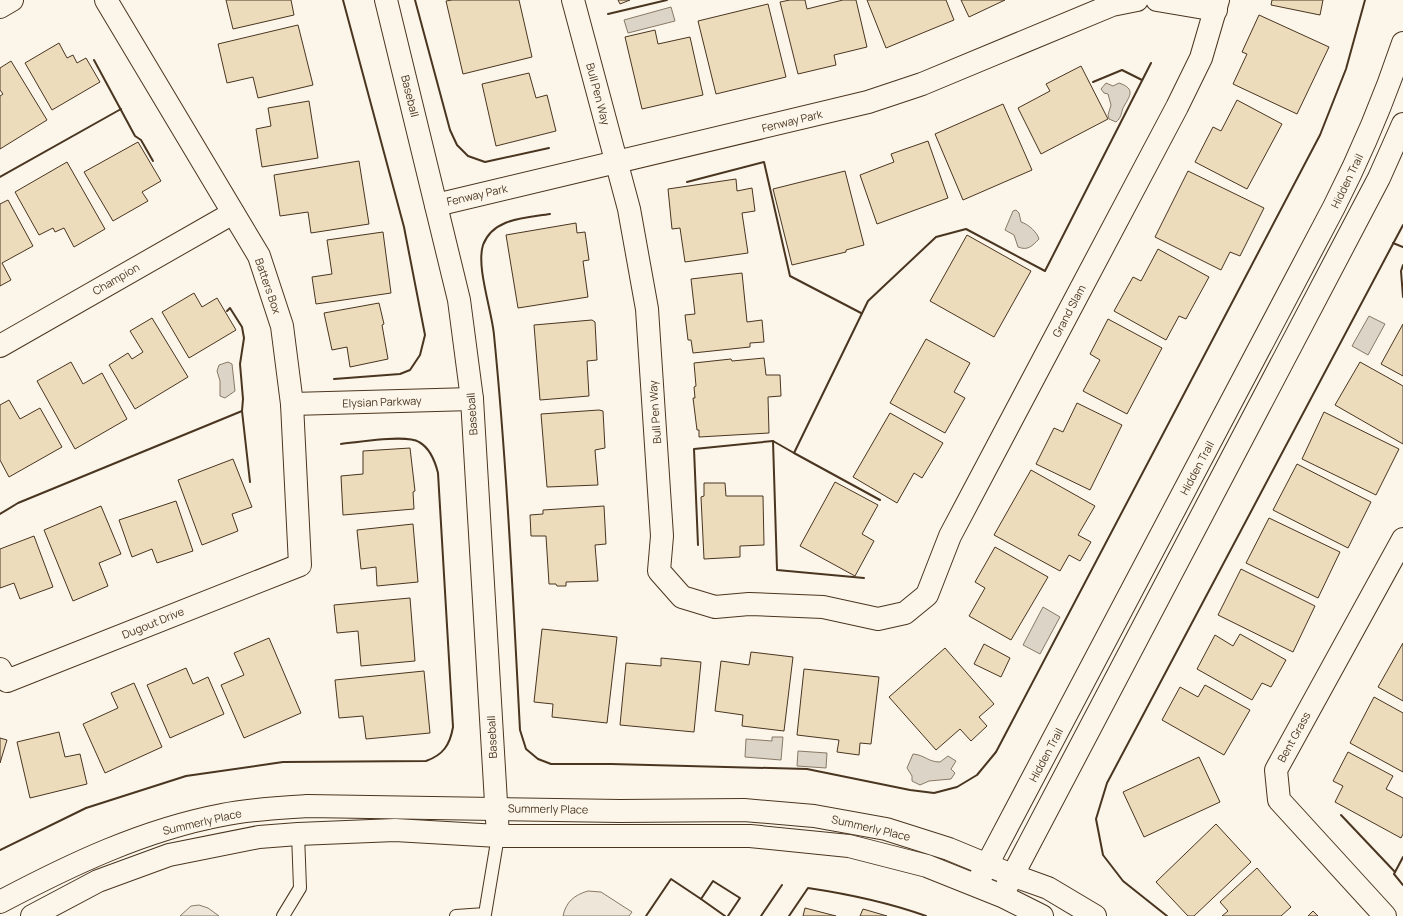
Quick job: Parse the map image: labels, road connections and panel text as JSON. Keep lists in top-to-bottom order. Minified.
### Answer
{"streets":{"street":["Bull Pen Way","Baseball","Fenway Park","Hidden Trail","Champion","Batters Box","Grand Slam","Elysian Parkway","Dugout Drive","Bent Grass","Summerly Place"]},"crossings":[["Bull Pen Way","Fenway Park"],["Bull Pen Way","Grand Slam"],["Baseball","Fenway Park"],["Baseball","Elysian Parkway"],["Baseball","Summerly Place"],["Hidden Trail","Summerly Place"],["Champion","Batters Box"],["Batters Box","Elysian Parkway"],["Batters Box","Dugout Drive"]]}
